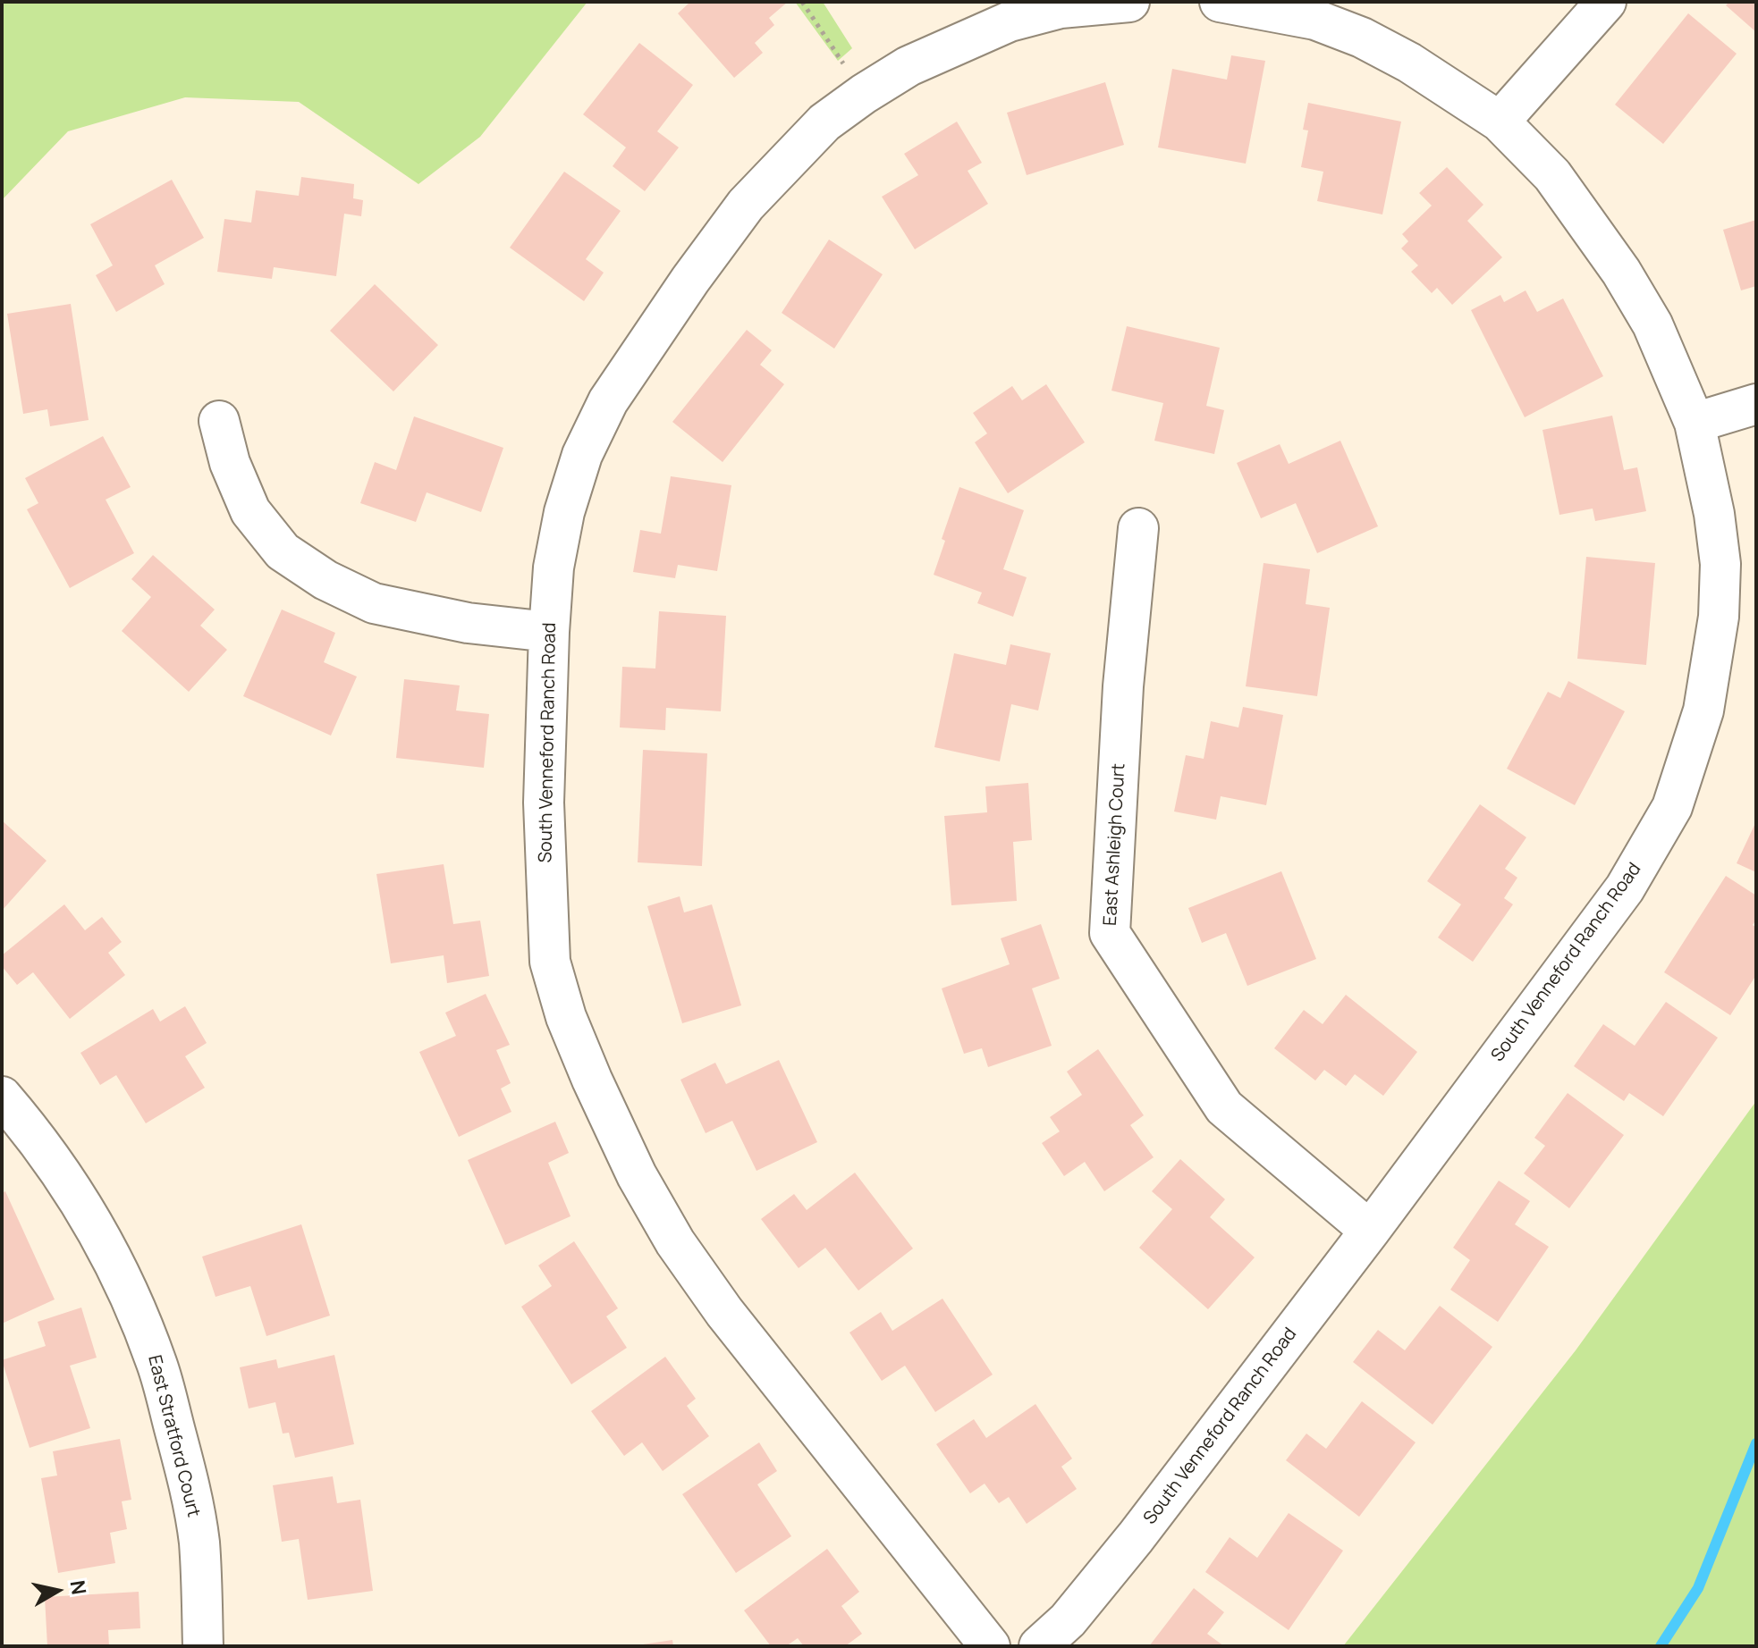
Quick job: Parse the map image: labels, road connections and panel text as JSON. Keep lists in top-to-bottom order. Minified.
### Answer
{"streets":{"street":["South Venneford Ranch Road","East Ashleigh Court","East Stratford Court"]},"crossings":[["South Venneford Ranch Road","East Ashleigh Court"]],"north":"right"}
